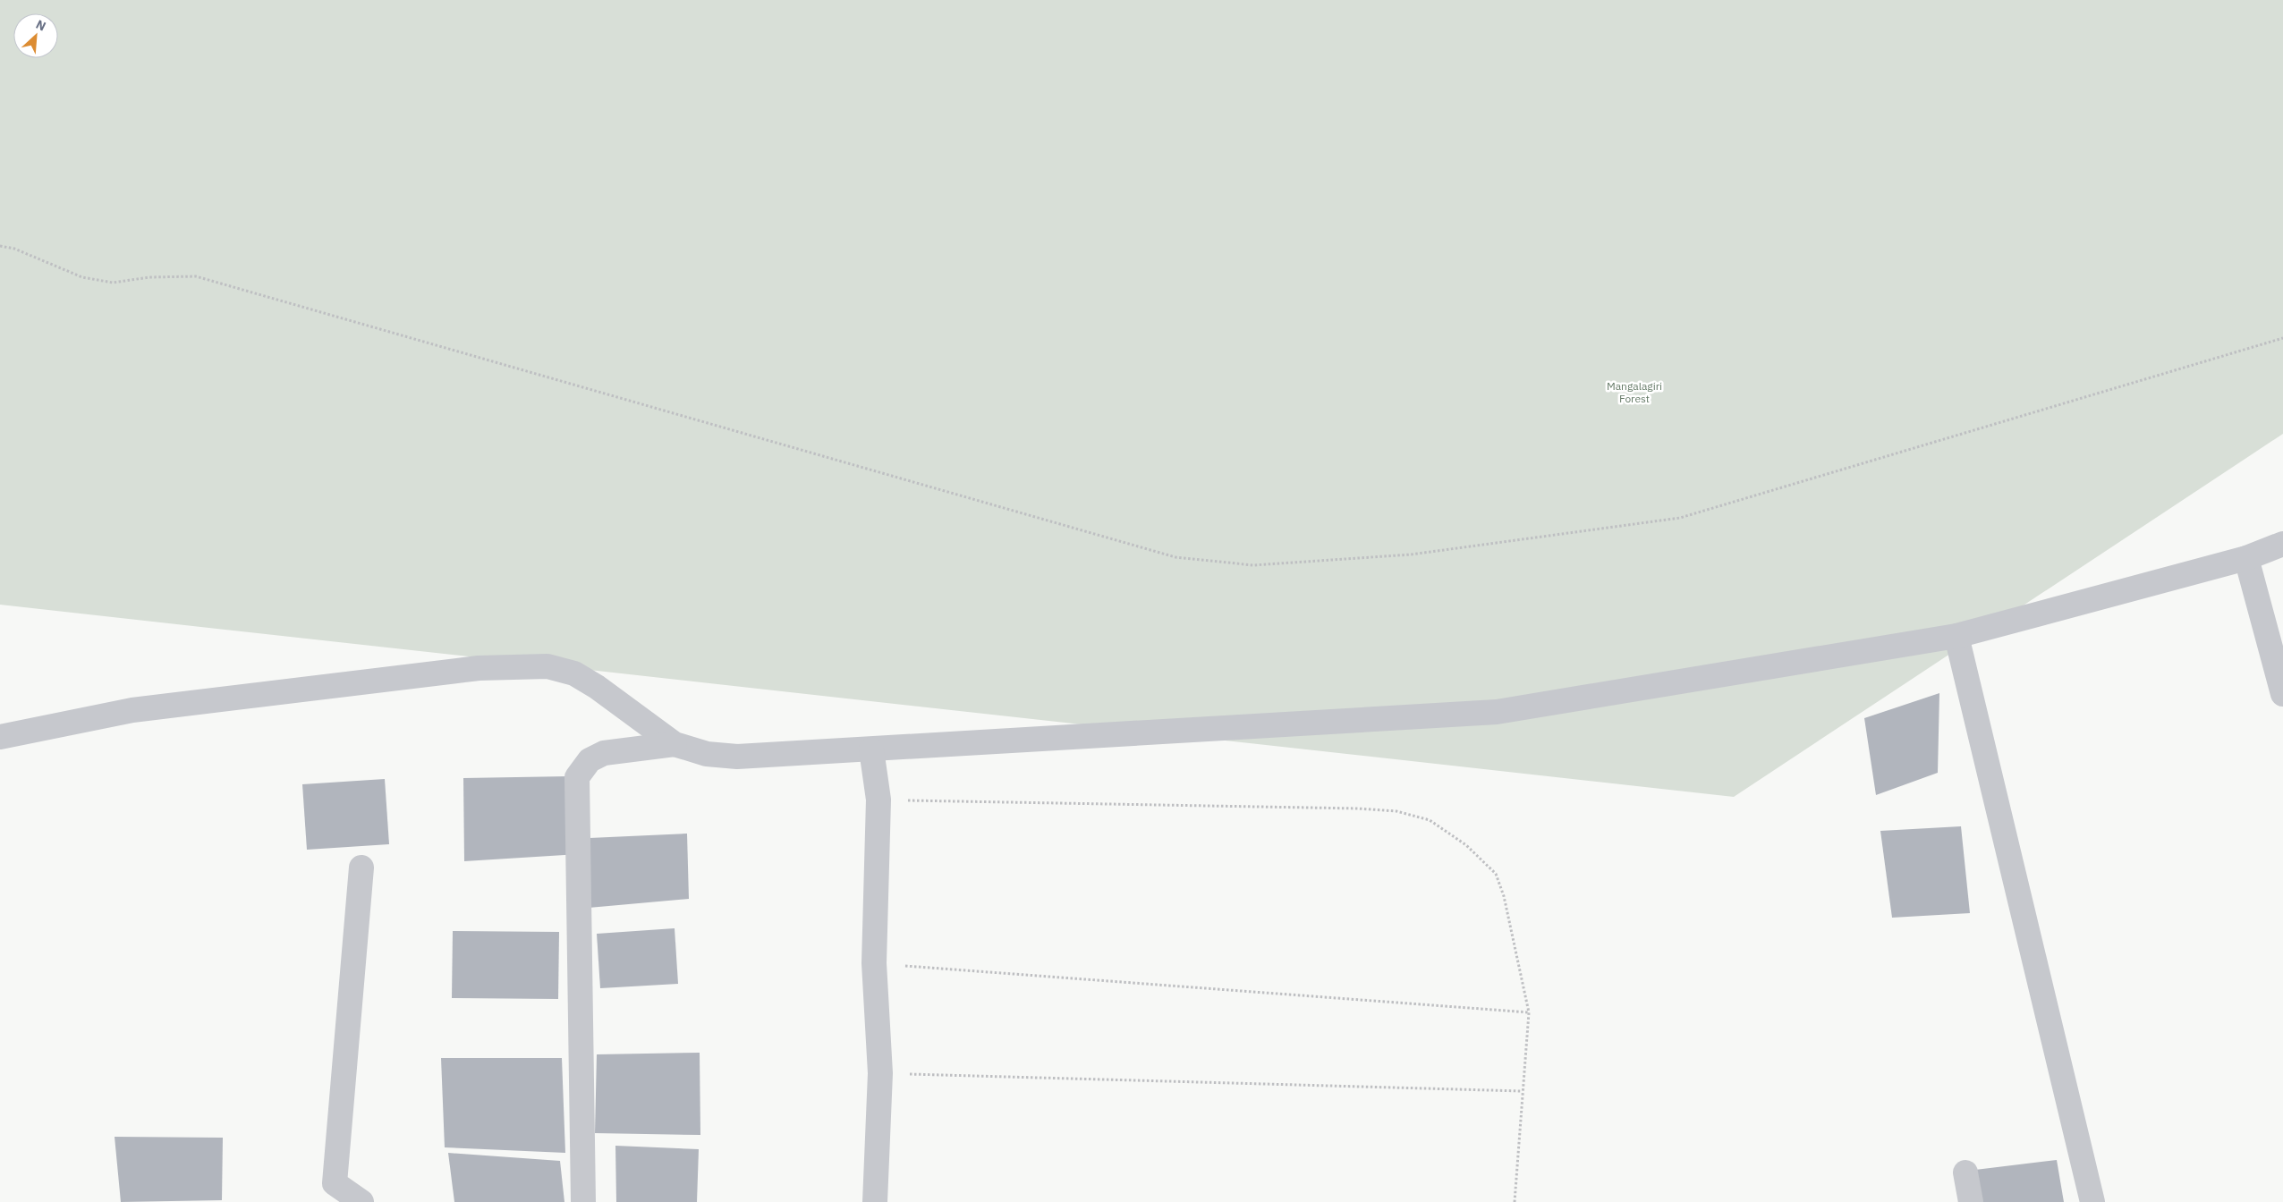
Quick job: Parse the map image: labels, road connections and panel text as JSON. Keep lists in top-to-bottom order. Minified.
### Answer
{"parks":["Mangalagiri Forest"],"north":"top right"}
